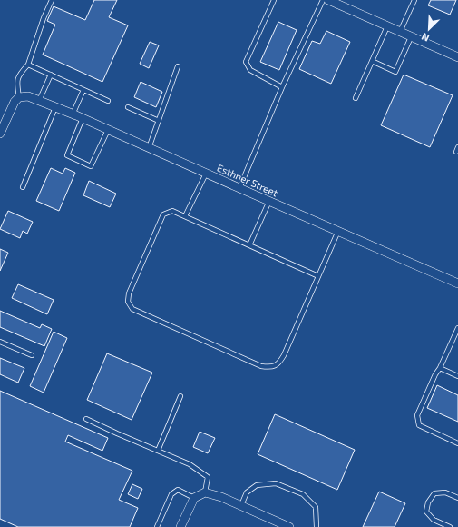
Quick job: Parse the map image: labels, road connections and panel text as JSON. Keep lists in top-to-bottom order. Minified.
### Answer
{"streets":{"street":["Esthner Street"]},"north":"bottom left"}
